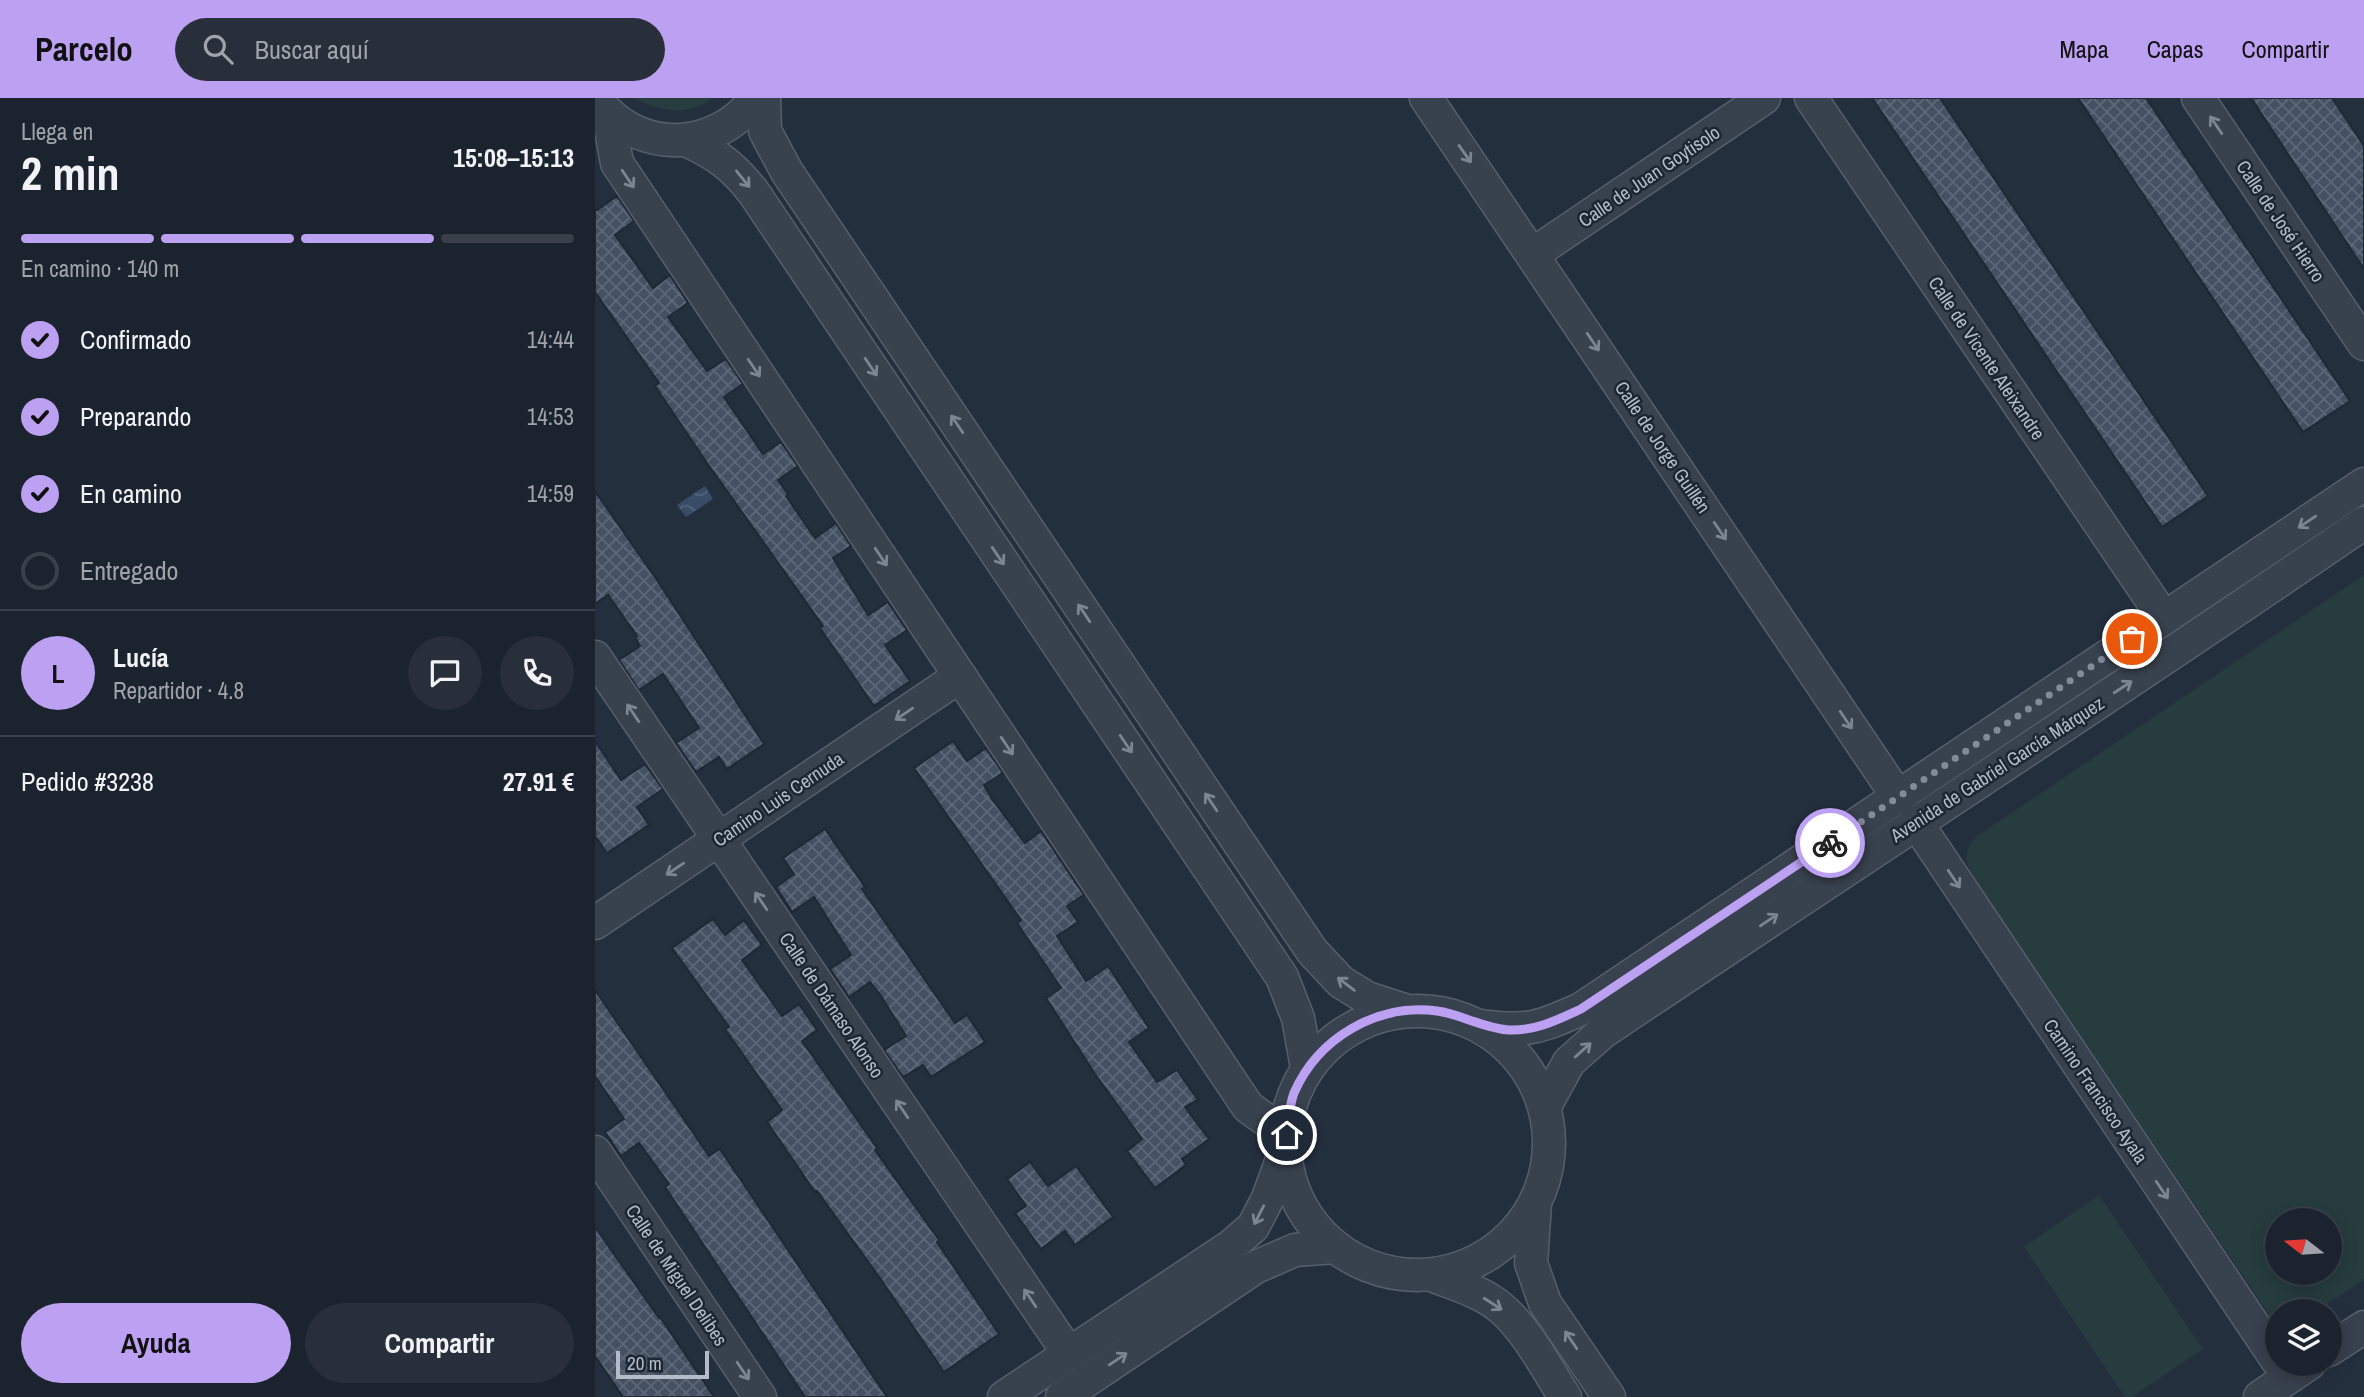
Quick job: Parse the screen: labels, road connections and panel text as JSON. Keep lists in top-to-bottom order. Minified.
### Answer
{"streets":{"street":["Calle de Juan Goytisolo","Calle de José Hierro","Calle de Vicente Aleixandre","Calle de Jorge Guillén","Avenida de Gabriel García Márquez","Camino Luis Cernuda","Calle de Dámaso Alonso","Camino Francisco Ayala","Calle de Miguel Delibes"]},"crossings":[["Calle de Juan Goytisolo","Calle de Jorge Guillén"],["Calle de Vicente Aleixandre","Avenida de Gabriel García Márquez"],["Calle de Jorge Guillén","Avenida de Gabriel García Márquez"],["Avenida de Gabriel García Márquez","Camino Francisco Ayala"],["Camino Luis Cernuda","Calle de Dámaso Alonso"]],"one_way":["Calle de José Hierro","Calle de Jorge Guillén","Camino Luis Cernuda","Calle de Dámaso Alonso","Camino Francisco Ayala","Calle de Miguel Delibes"],"scale_bar":"20 m","north":"left","page":{"header":"Parcelo","search":"Buscar aquí","nav":["Mapa","Capas","Compartir"],"heading":["2 min","Llega en","15:08–15:13"],"panel":["Lucía","Repartidor · 4.8","Pedido #3238","27.91 €"],"bar":"En camino · 140 m","list":[["Confirmado","14:44"],["Preparando","14:53"],["En camino","14:59"],"Entregado"],"round":"L","buttons":["Ayuda","Compartir"],"scale":"20 m"}}
